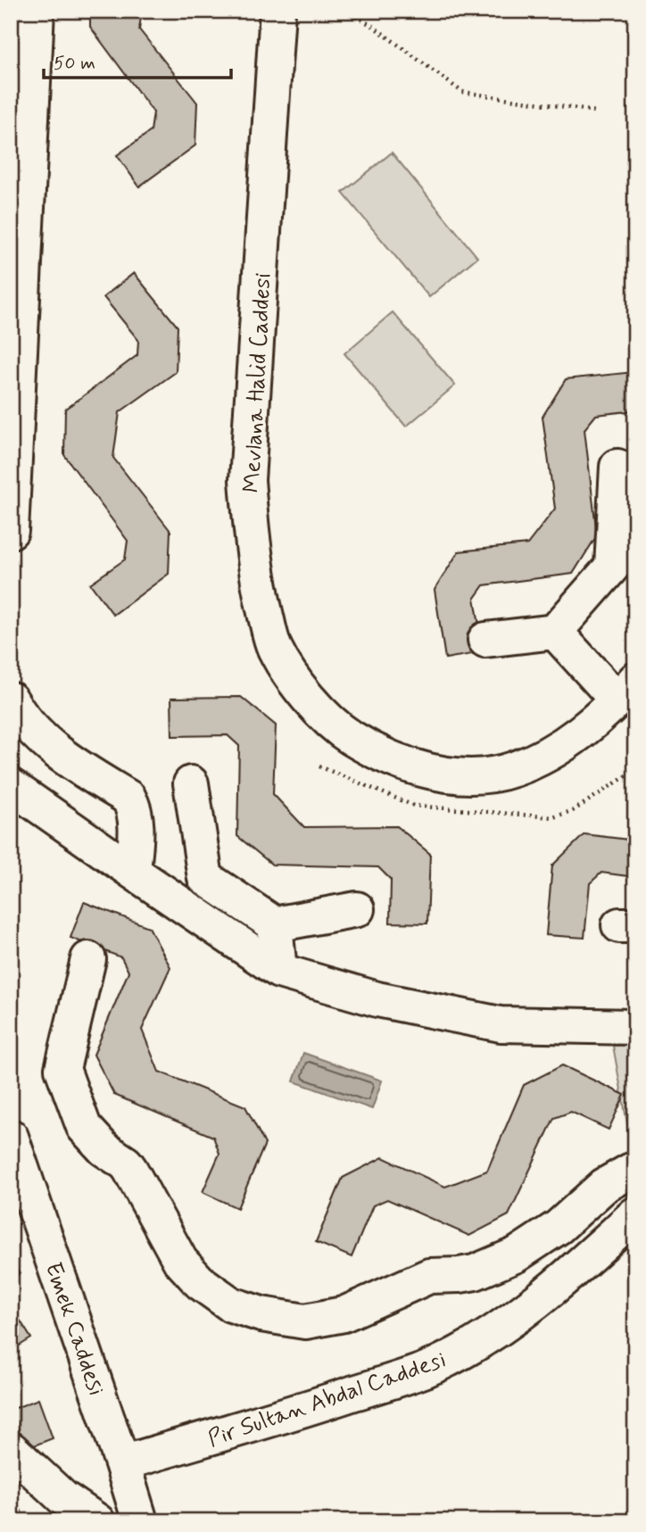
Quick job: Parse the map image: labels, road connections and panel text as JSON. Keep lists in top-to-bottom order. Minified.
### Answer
{"streets":{"street":["Mevlana Halid Caddesi","Emek Caddesi","Pir Sultan Abdal Caddesi"]},"crossings":[["Emek Caddesi","Pir Sultan Abdal Caddesi"]],"scale_bar":"50 m"}
